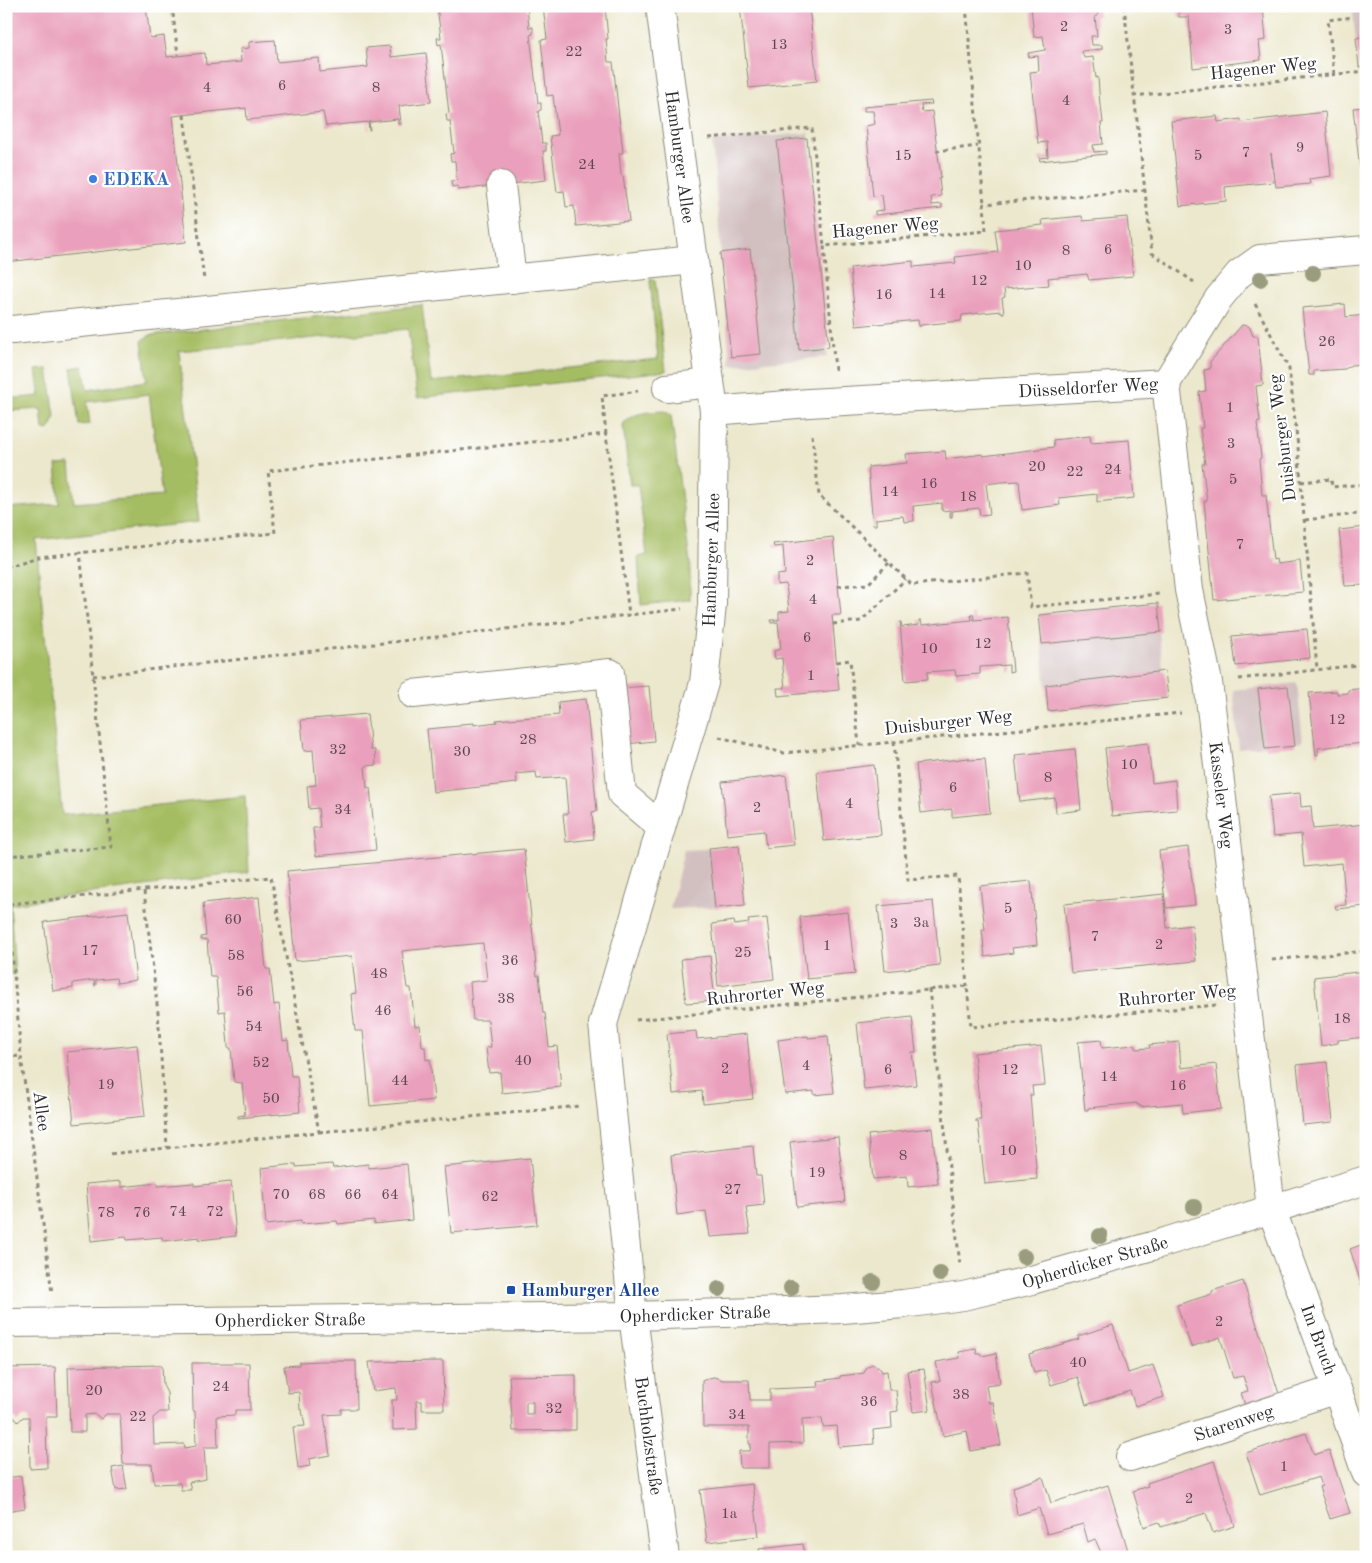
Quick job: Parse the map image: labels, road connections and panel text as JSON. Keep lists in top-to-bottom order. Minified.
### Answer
{"streets":{"street":["Hamburger Allee","Düsseldorfer Weg","Kasseler Weg","Opherdicker Straße","Im Bruch","Starenweg","Buchholzstraße"],"path":["Hagener Weg","Duisburger Weg","Ruhrorter Weg","Allee"]},"crossings":[["Hagener Weg","Düsseldorfer Weg"],["Hamburger Allee","Düsseldorfer Weg"],["Hamburger Allee","Duisburger Weg"],["Hamburger Allee","Ruhrorter Weg"],["Hamburger Allee","Opherdicker Straße"],["Hamburger Allee","Buchholzstraße"],["Düsseldorfer Weg","Duisburger Weg"],["Düsseldorfer Weg","Kasseler Weg"],["Duisburger Weg","Kasseler Weg"],["Duisburger Weg","Ruhrorter Weg"],["Kasseler Weg","Ruhrorter Weg"],["Kasseler Weg","Opherdicker Straße"],["Kasseler Weg","Im Bruch"],["Allee","Opherdicker Straße"],["Opherdicker Straße","Im Bruch"],["Opherdicker Straße","Buchholzstraße"],["Im Bruch","Starenweg"]],"places":{"other":["EDEKA"],"transit":["Hamburger Allee"]},"house_numbers":["2","3","13","22","6","4","8","4","9","7","15","5","24","6","8","10","12","14","16","26","1","3","20","24","22","5","16","14","18","7","2","4","6","12","10","1","12","28","32","30","10","8","6","4","2","34","5","60","3a","3","7","2","1","17","25","58","36","48","56","38","46","18","54","40","52","4","2","6","12","14","44","19","16","50","10","8","19","27","70","68","66","64","62","74","72","78","76","2","40","24","20","38","36","32","34","22","1","2","1a"]}
